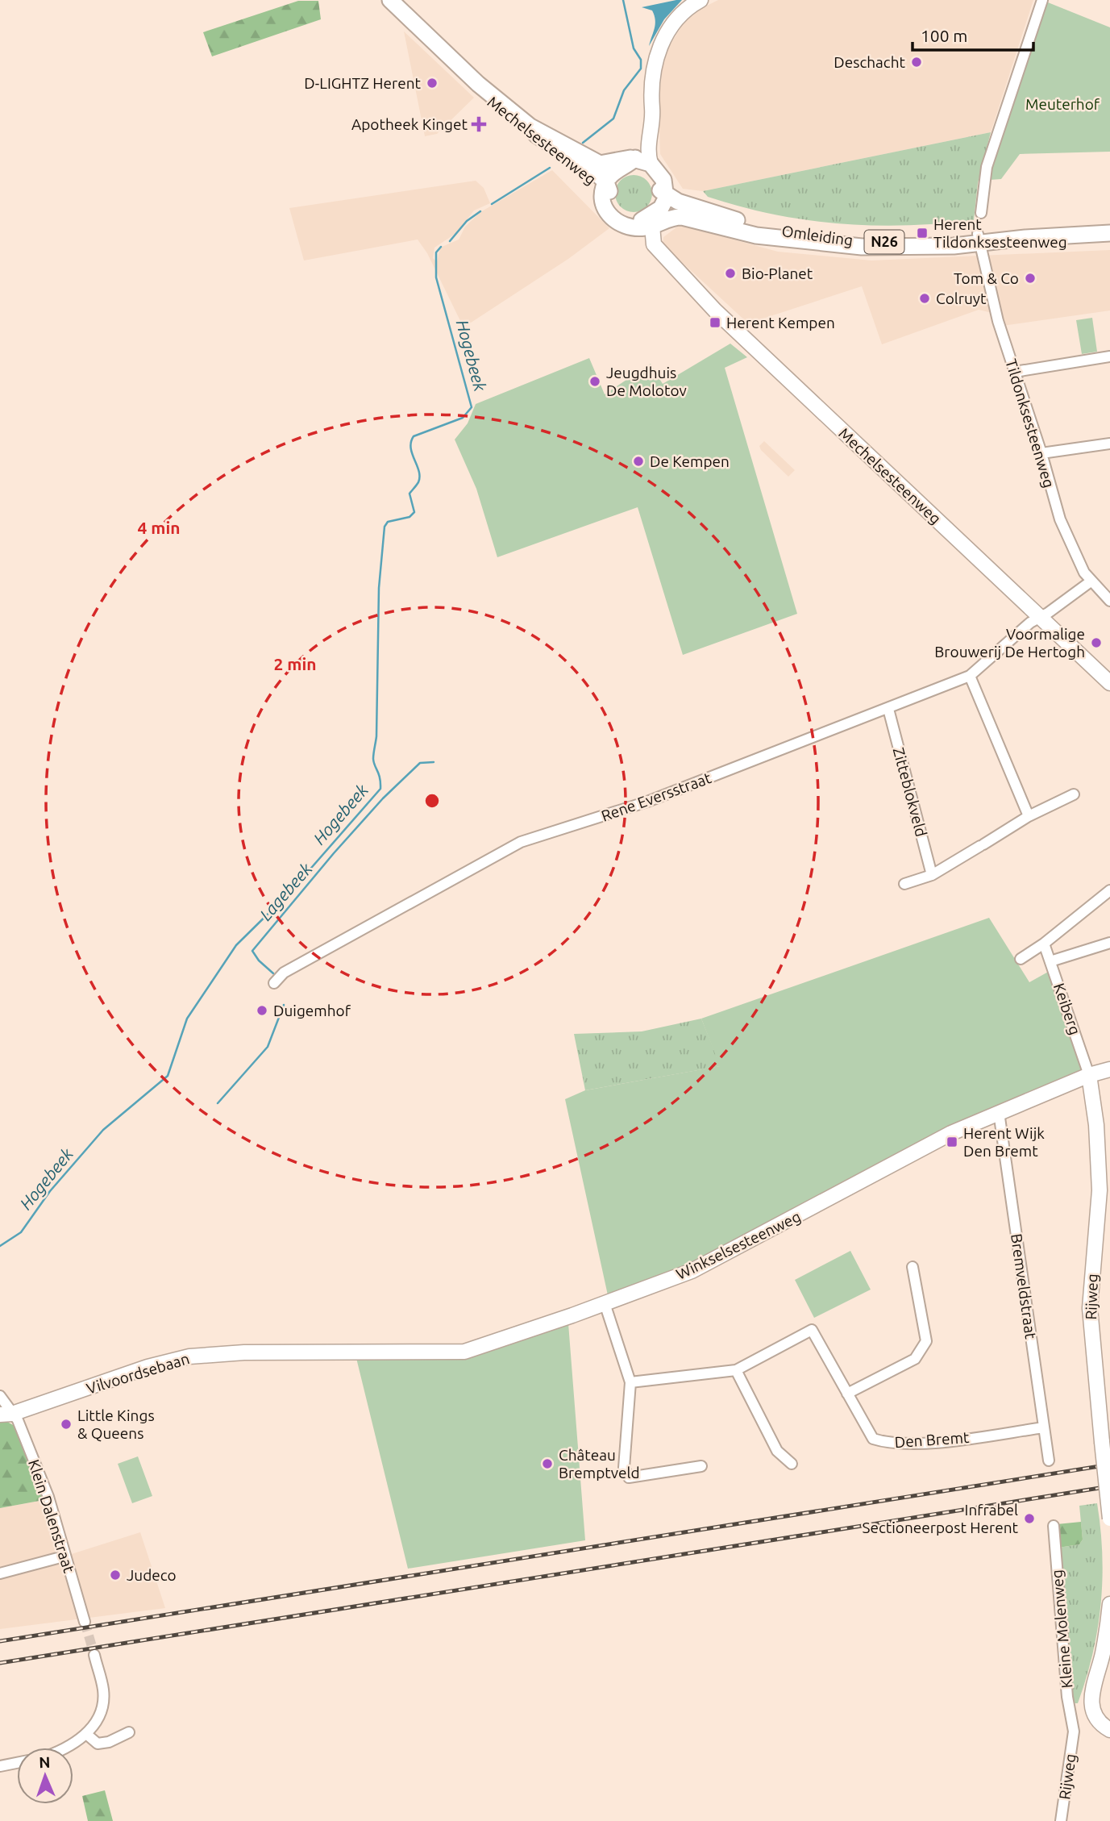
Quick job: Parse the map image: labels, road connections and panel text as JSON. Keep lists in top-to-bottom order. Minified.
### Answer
{"streets":{"main road":["Mechelsesteenweg","Omleiding","N26"],"street":["Tildonksesteenweg","Zitteblokveld","Rene Eversstraat","Keiberg","Winkselsesteenweg","Bremveldstraat","Rijweg","Vilvoordsebaan","Den Bremt","Klein Dalenstraat","Kleine Molenweg"]},"crossings":[["Mechelsesteenweg","Omleiding"],["Mechelsesteenweg","N26"],["Mechelsesteenweg","Rene Eversstraat"],["Omleiding","N26"],["Omleiding","Tildonksesteenweg"],["Tildonksesteenweg","Rene Eversstraat"],["Zitteblokveld","Rene Eversstraat"],["Keiberg","Winkselsesteenweg"],["Keiberg","Rijweg"],["Winkselsesteenweg","Bremveldstraat"],["Winkselsesteenweg","Rijweg"],["Winkselsesteenweg","Vilvoordsebaan"],["Bremveldstraat","Den Bremt"],["Rijweg","Kleine Molenweg"],["Vilvoordsebaan","Klein Dalenstraat"]],"water":["Hogebeek","Lagebeek"],"parks":["Meuterhof"],"places":{"other":["Deschacht","D-LIGHTZ Herent","Bio-Planet","Tom & Co","Colruyt","Jeugdhuis De Molotov","De Kempen","Voormalige Brouwerij De Hertogh","Duigemhof","Little Kings & Queens","Château Bremptveld","Infrabel Sectioneerpost Herent","Judeco"],"health":["Apotheek Kinget"],"transit":["Herent Tildonksesteenweg","Herent Kempen","Herent Wijk Den Bremt"]},"scale_bar":"100 m","north":"top","rings":["4 min","2 min"]}
